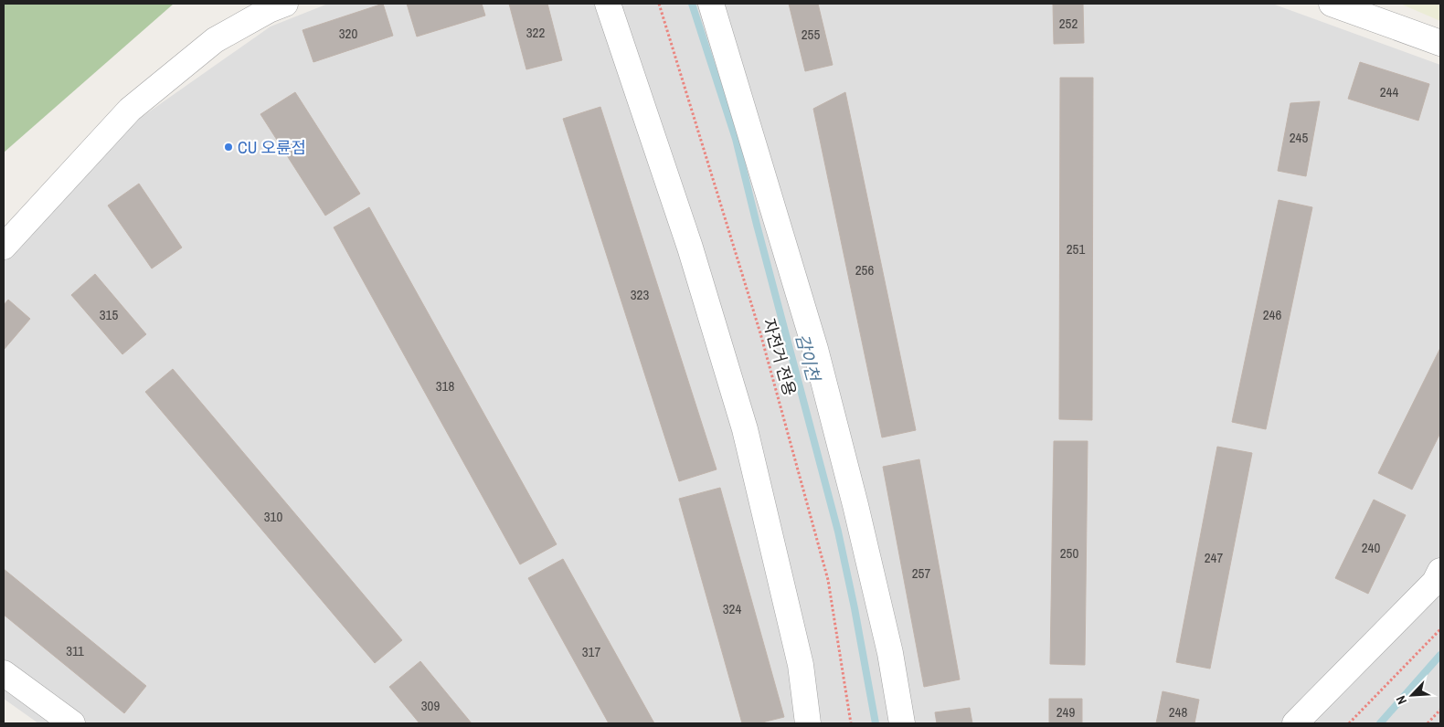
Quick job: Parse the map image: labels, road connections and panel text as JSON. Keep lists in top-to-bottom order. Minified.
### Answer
{"streets":{"path":["자전거 전용"]},"water":["감이천"],"places":["CU 오륜점"],"house_numbers":["252","322","320","255","244","245","251","256","323","315","246","318","310","240","250","247","257","324","311","317","309","249","248"],"north":"bottom left"}
